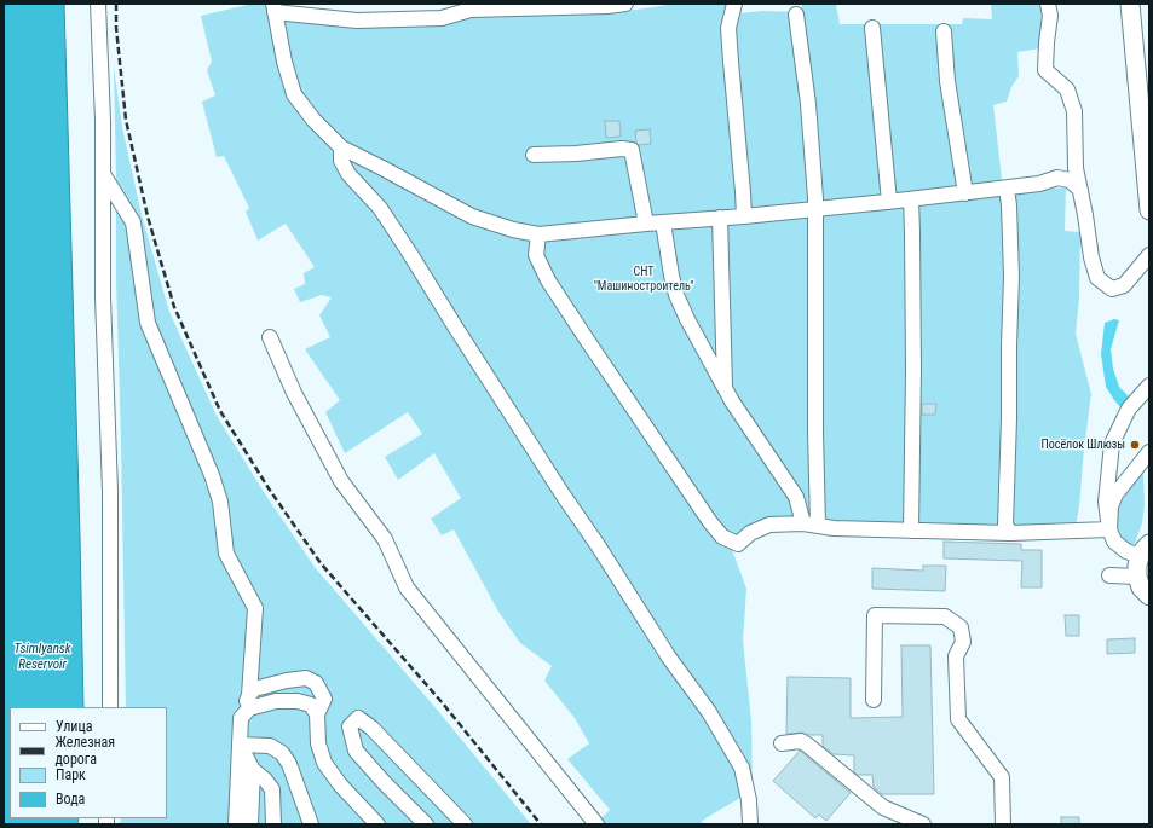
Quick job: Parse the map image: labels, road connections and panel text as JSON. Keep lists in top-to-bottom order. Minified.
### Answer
{"water":["Tsimlyansk Reservoir"],"parks":["СНТ \"Машиностроитель\""],"places":["Посёлок Шлюзы"],"legend":["Улица","Железная дорога","Парк","Вода"]}
